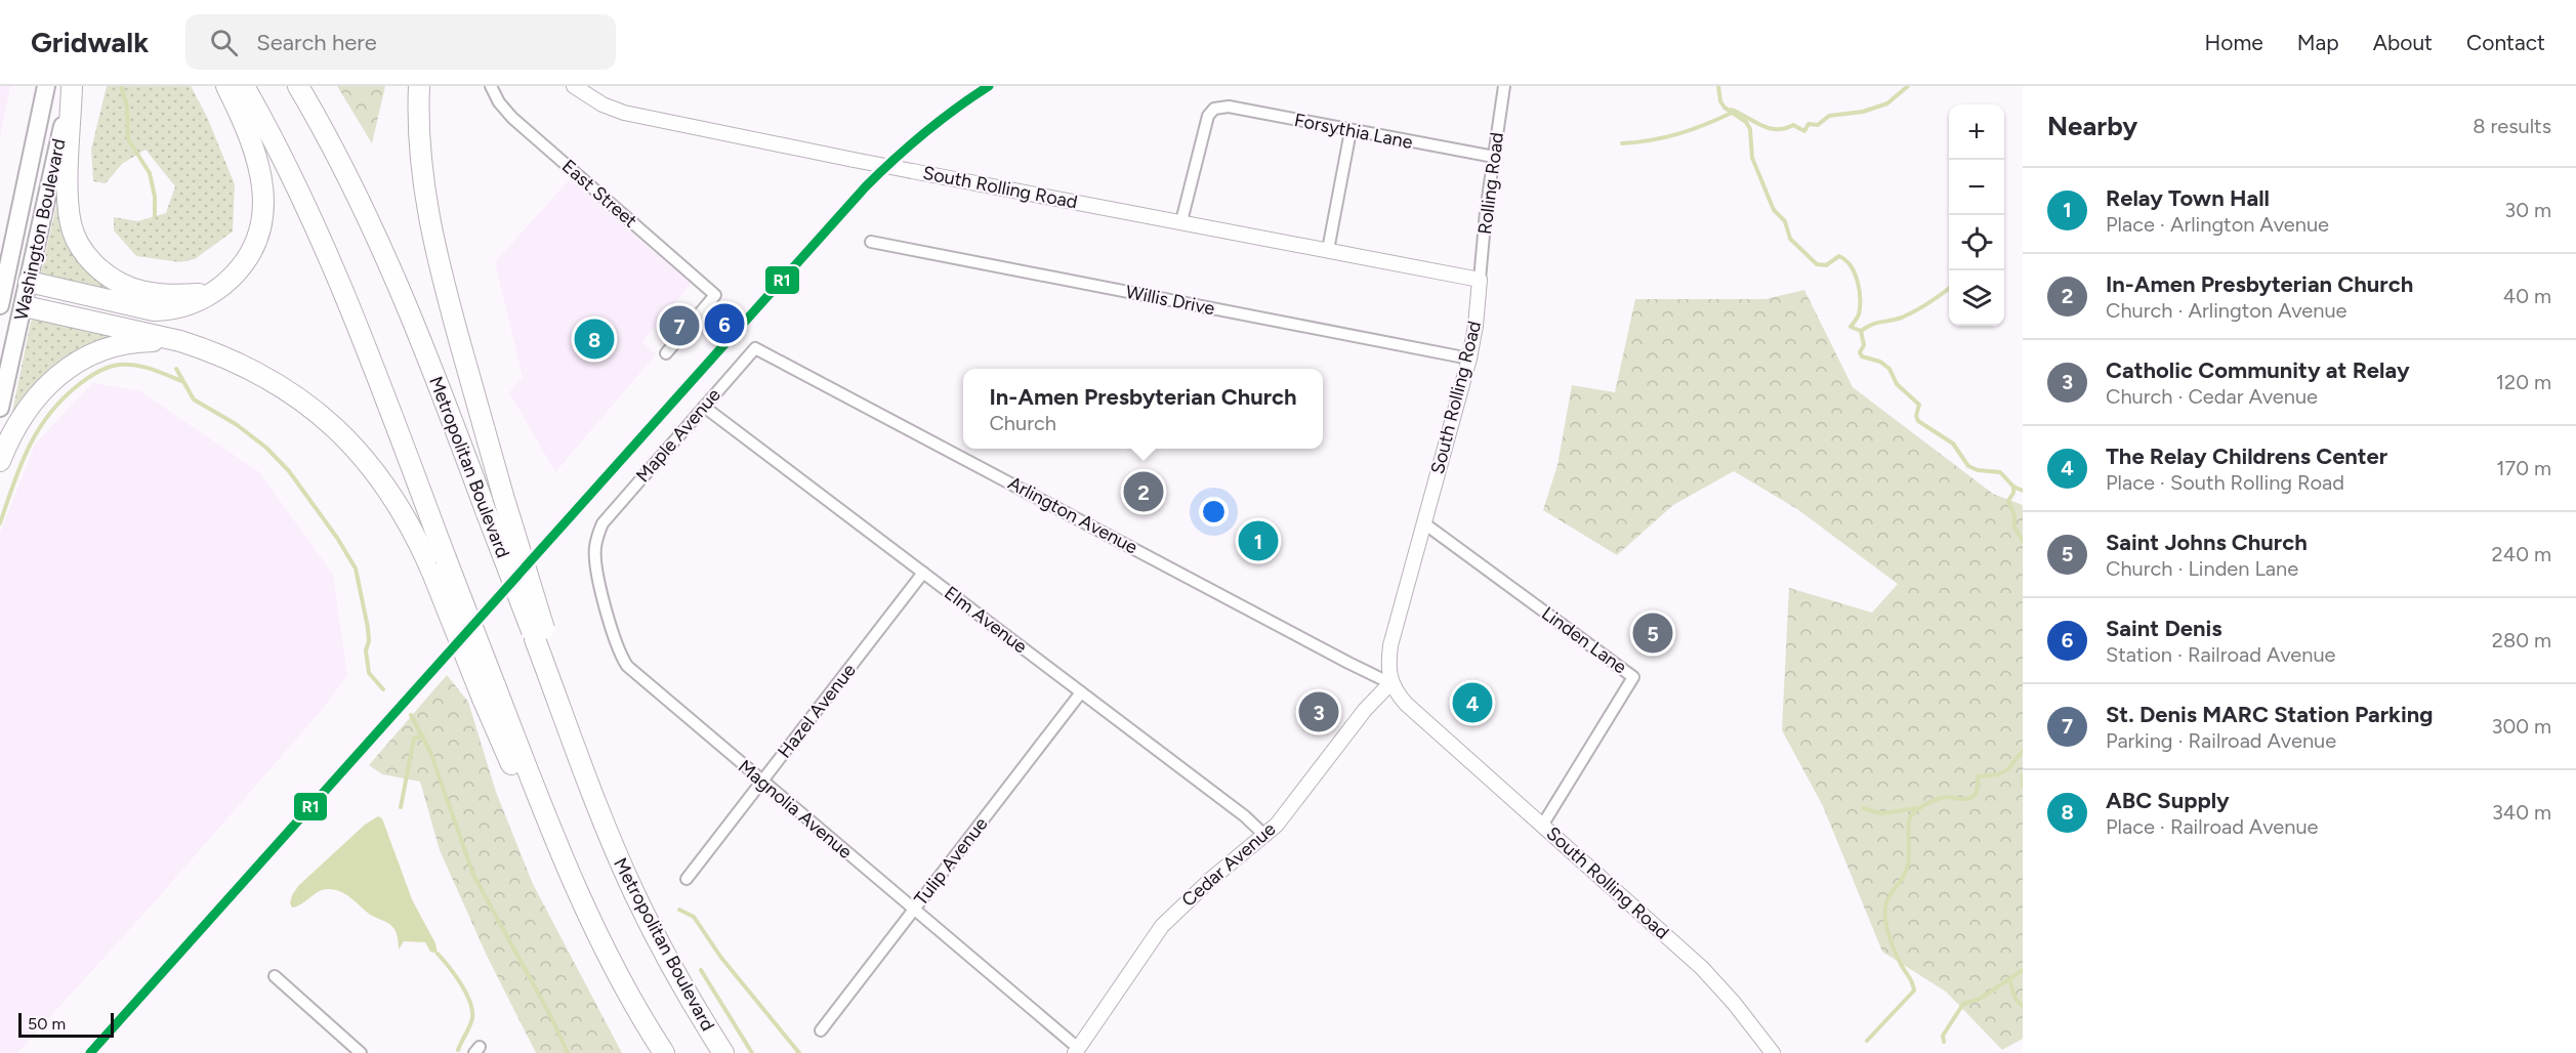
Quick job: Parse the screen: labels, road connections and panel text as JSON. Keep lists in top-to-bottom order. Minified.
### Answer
{"streets":{"highway":["Metropolitan Boulevard"],"main road":["Washington Boulevard"],"street":["Forsythia Lane","Rolling Road","South Rolling Road","East Street","Willis Drive","Maple Avenue","Arlington Avenue","Elm Avenue","Linden Lane","Hazel Avenue","Magnolia Avenue","Tulip Avenue","Cedar Avenue"]},"crossings":[["Forsythia Lane","Rolling Road"],["Forsythia Lane","South Rolling Road"],["Rolling Road","South Rolling Road"],["South Rolling Road","Willis Drive"],["South Rolling Road","Arlington Avenue"],["South Rolling Road","Linden Lane"],["South Rolling Road","Cedar Avenue"],["Maple Avenue","Arlington Avenue"],["Maple Avenue","Elm Avenue"],["Maple Avenue","Magnolia Avenue"],["Arlington Avenue","Cedar Avenue"],["Elm Avenue","Hazel Avenue"],["Elm Avenue","Tulip Avenue"],["Elm Avenue","Cedar Avenue"],["Hazel Avenue","Magnolia Avenue"],["Magnolia Avenue","Tulip Avenue"],["Magnolia Avenue","Cedar Avenue"]],"lines":["transit line R1"],"scale_bar":"50 m","page":{"header":"Gridwalk","search":"Search here","nav":["Home","Map","About","Contact"],"heading":["Nearby","8 results"],"map_buttons":["+","−"],"list":[{"mark":"1","name":"Relay Town Hall","note":"Place · Arlington Avenue","value":"30 m"},{"mark":"2","name":"In-Amen Presbyterian Church","note":"Church · Arlington Avenue","value":"40 m"},{"mark":"3","name":"Catholic Community at Relay","note":"Church · Cedar Avenue","value":"120 m"},{"mark":"4","name":"The Relay Childrens Center","note":"Place · South Rolling Road","value":"170 m"},{"mark":"5","name":"Saint Johns Church","note":"Church · Linden Lane","value":"240 m"},{"mark":"6","name":"Saint Denis","note":"Station · Railroad Avenue","value":"280 m"},{"mark":"7","name":"St. Denis MARC Station Parking","note":"Parking · Railroad Avenue","value":"300 m"},{"mark":"8","name":"ABC Supply","note":"Place · Railroad Avenue","value":"340 m"}],"pins":["6","7","8","2","1","5","4","3"],"popup":["In-Amen Presbyterian Church","Church"],"scale":"50 m"}}
